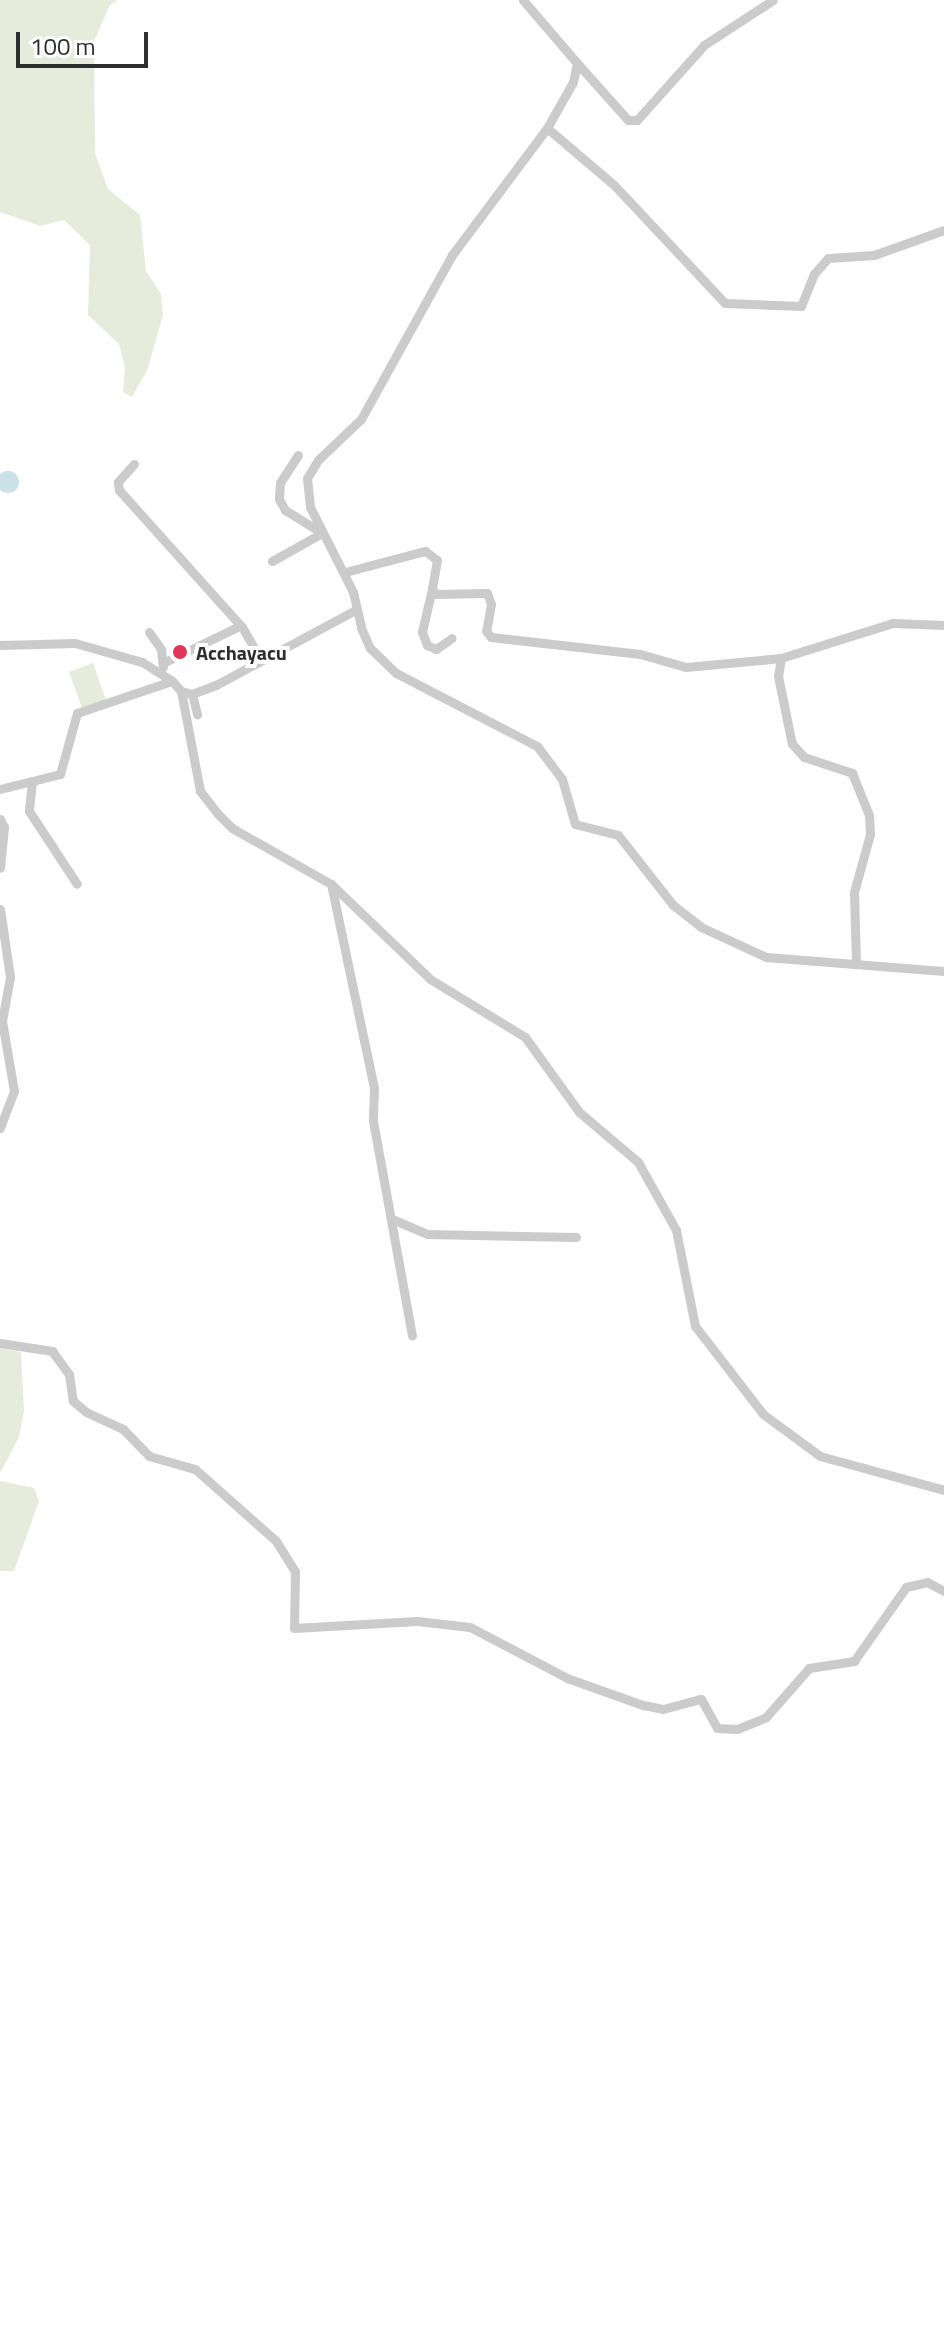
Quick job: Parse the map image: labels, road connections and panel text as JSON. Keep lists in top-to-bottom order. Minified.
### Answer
{"places":["Acchayacu"],"scale_bar":"100 m"}
